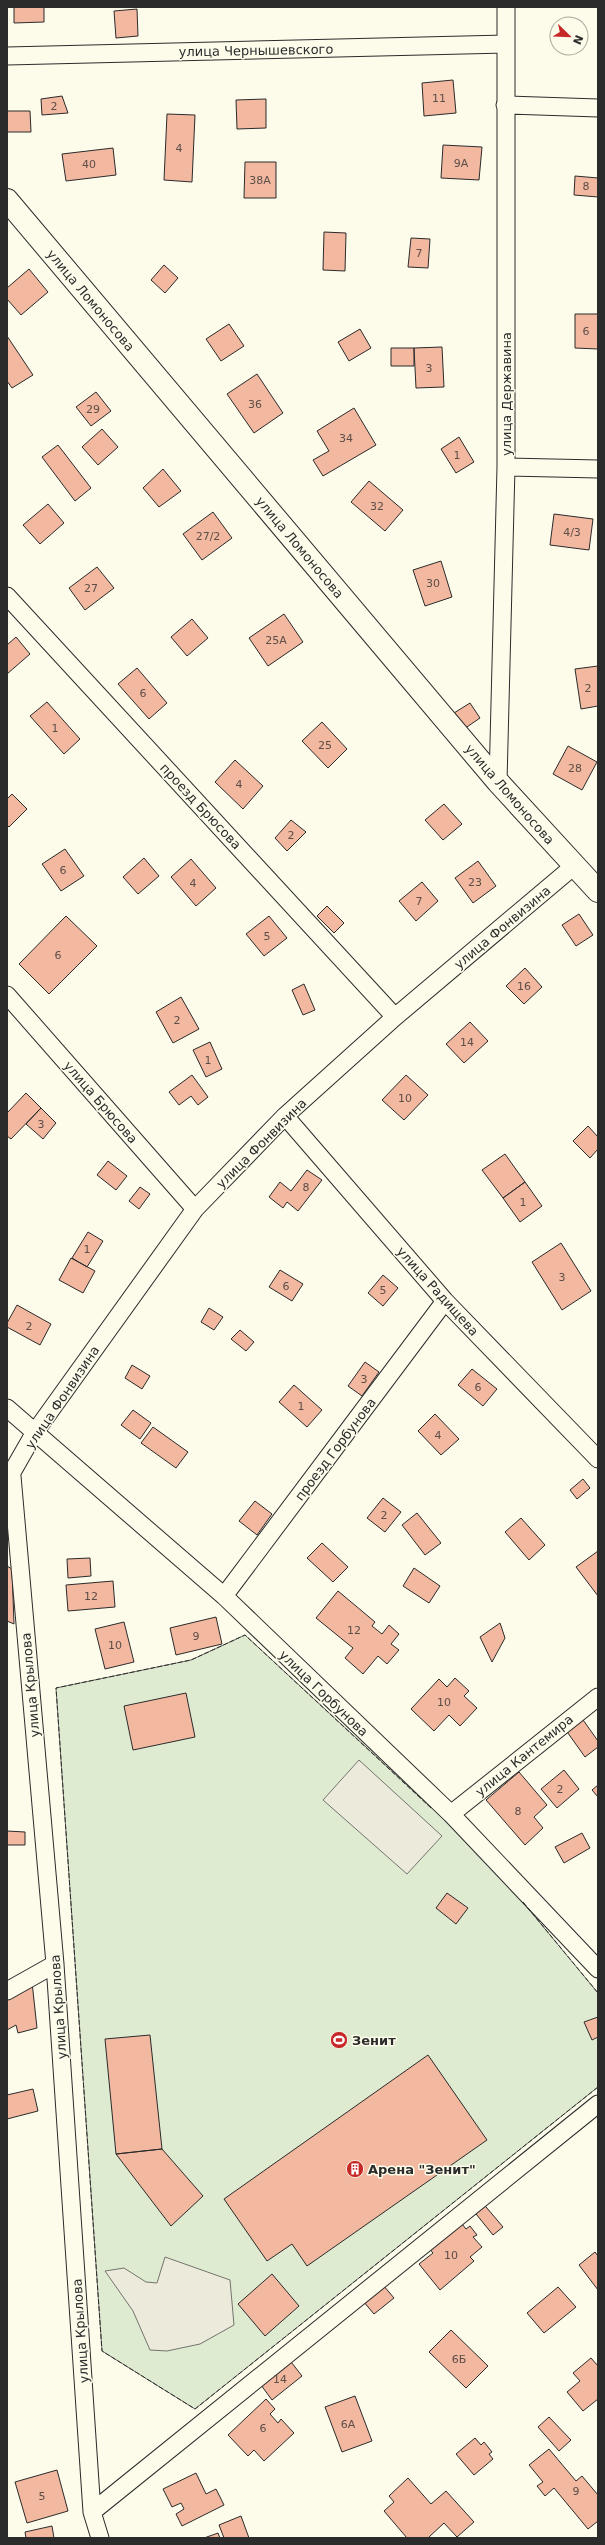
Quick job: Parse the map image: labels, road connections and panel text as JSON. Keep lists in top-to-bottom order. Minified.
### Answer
{"streets":{"street":["улица Чернышевского","улица Ломоносова","улица Державина","проезд Брюсова","улица Фонвизина","улица Брюсова","улица Радищева","проезд Горбунова","улица Крылова","улица Горбунова","улица Кантемира"]},"crossings":[["улица Чернышевского","улица Державина"],["улица Ломоносова","улица Державина"],["улица Ломоносова","улица Фонвизина"],["проезд Брюсова","улица Фонвизина"],["улица Фонвизина","улица Брюсова"],["улица Фонвизина","улица Радищева"],["улица Фонвизина","улица Крылова"],["улица Фонвизина","улица Горбунова"],["улица Радищева","проезд Горбунова"],["проезд Горбунова","улица Горбунова"],["улица Горбунова","улица Кантемира"]],"places":{"sports":["Зенит"],"building":["Арена \"Зенит\""]},"house_numbers":["11","2","4","9А","40","38А","8","7","6","3","36","29","34","1","32","4/3","27/2","30","27","25А","2","6","1","25","28","4","2","6","23","4","7","5","6","16","2","14","1","10","3","8","1","1","3","6","5","2","3","6","1","4","2","12","12","9","10","10","2","8","10","6Б","14","6А","6","9","5"],"north":"bottom right"}
